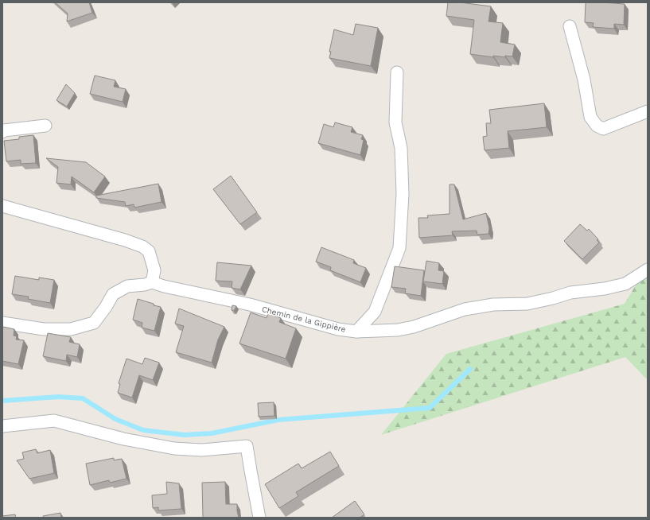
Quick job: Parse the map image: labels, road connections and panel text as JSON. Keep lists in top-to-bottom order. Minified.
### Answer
{"streets":{"street":["Chemin de la Gippière"]}}
